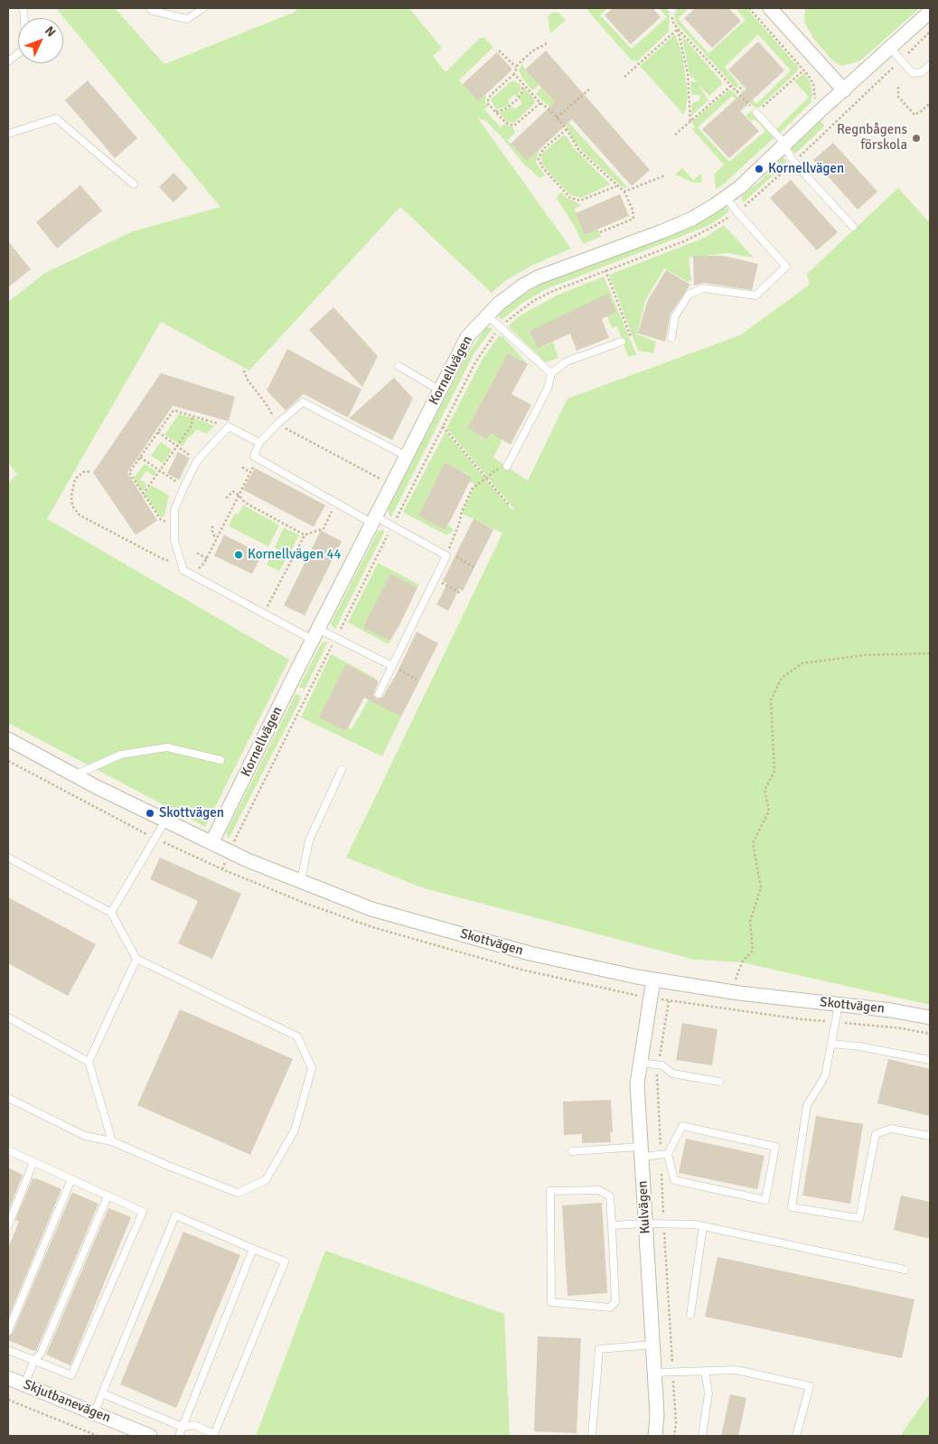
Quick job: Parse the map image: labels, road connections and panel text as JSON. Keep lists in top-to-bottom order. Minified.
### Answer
{"streets":{"street":["Kornellvägen","Skottvägen","Kulvägen","Skjutbanevägen"]},"crossings":[["Kornellvägen","Skottvägen"],["Skottvägen","Kulvägen"]],"places":["Regnbågens förskola","Kornellvägen","Kornellvägen 44","Skottvägen"],"north":"top right"}
